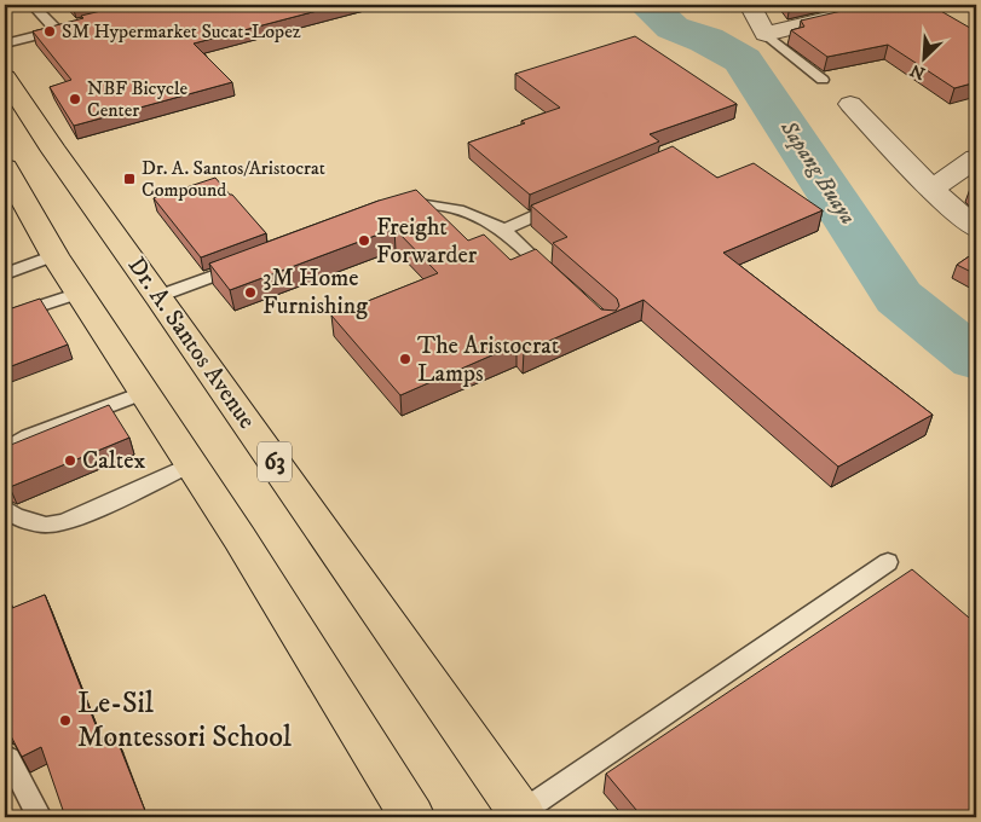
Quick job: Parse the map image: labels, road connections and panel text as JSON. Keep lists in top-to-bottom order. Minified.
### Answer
{"streets":{"main road":["Dr. A. Santos Avenue","63"]},"water":["Sapang Buaya"],"places":{"other":["SM Hypermarket Sucat-Lopez","NBF Bicycle Center","Freight Forwarder","3M Home Furnishing","The Aristocrat Lamps","Caltex","Le-Sil Montessori School"],"transit":["Dr. A. Santos/Aristocrat Compound"]},"north":"bottom left"}
